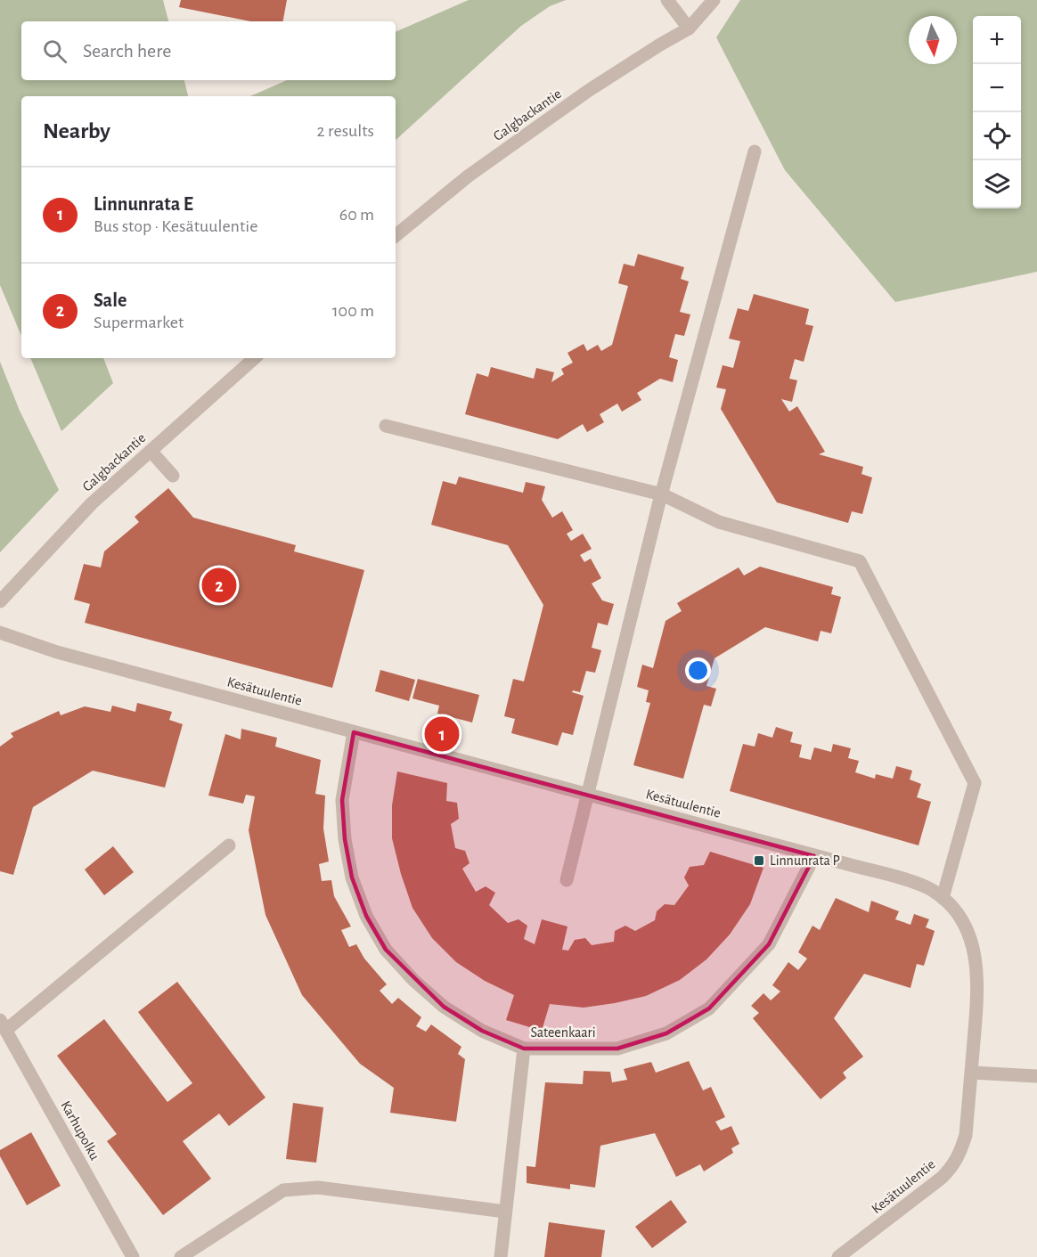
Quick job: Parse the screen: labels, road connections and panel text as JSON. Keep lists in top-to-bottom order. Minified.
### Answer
{"streets":{"street":["Galgbackantie","Kesätuulentie","Sateenkaari","Karhupolku"]},"crossings":[["Kesätuulentie","Sateenkaari"]],"places":{"transit":["Linnunrata P"]},"north":"bottom","page":{"map_buttons":["+","−"],"search":"Search here","heading":["Nearby","2 results"],"list":[{"mark":"1","name":"Linnunrata E","note":"Bus stop · Kesätuulentie","value":"60 m"},{"mark":"2","name":"Sale","note":"Supermarket","value":"100 m"}],"pins":["2","1"]}}
